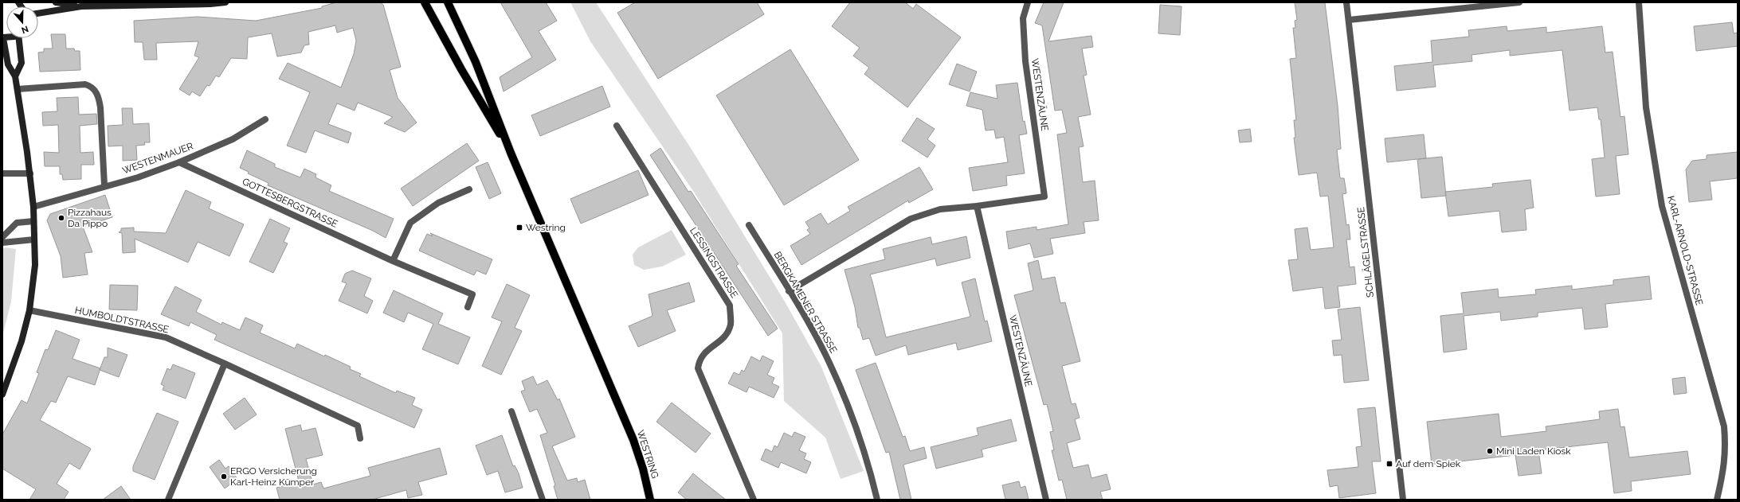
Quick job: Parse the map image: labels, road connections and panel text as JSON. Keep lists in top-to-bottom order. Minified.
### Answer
{"streets":{"main road":["WESTRING"],"street":["WESTENZÄUNE","WESTENMAUER","GOTTESBERGSTRASSE","KARL-ARNOLD-STRASSE","SCHLÄGELSTRASSE","LESSINGSTRASSE","BERGKAMENER STRASSE","HUMBOLDTSTRASSE"]},"crossings":[["WESTENZÄUNE","BERGKAMENER STRASSE"],["WESTENMAUER","GOTTESBERGSTRASSE"]],"places":{"other":["Pizzahaus Da Pippo","Mini Laden Kiosk","ERGO Versicherung Karl-Heinz Kümper"],"transit":["Westring","Auf dem Spiek"]},"north":"bottom"}
